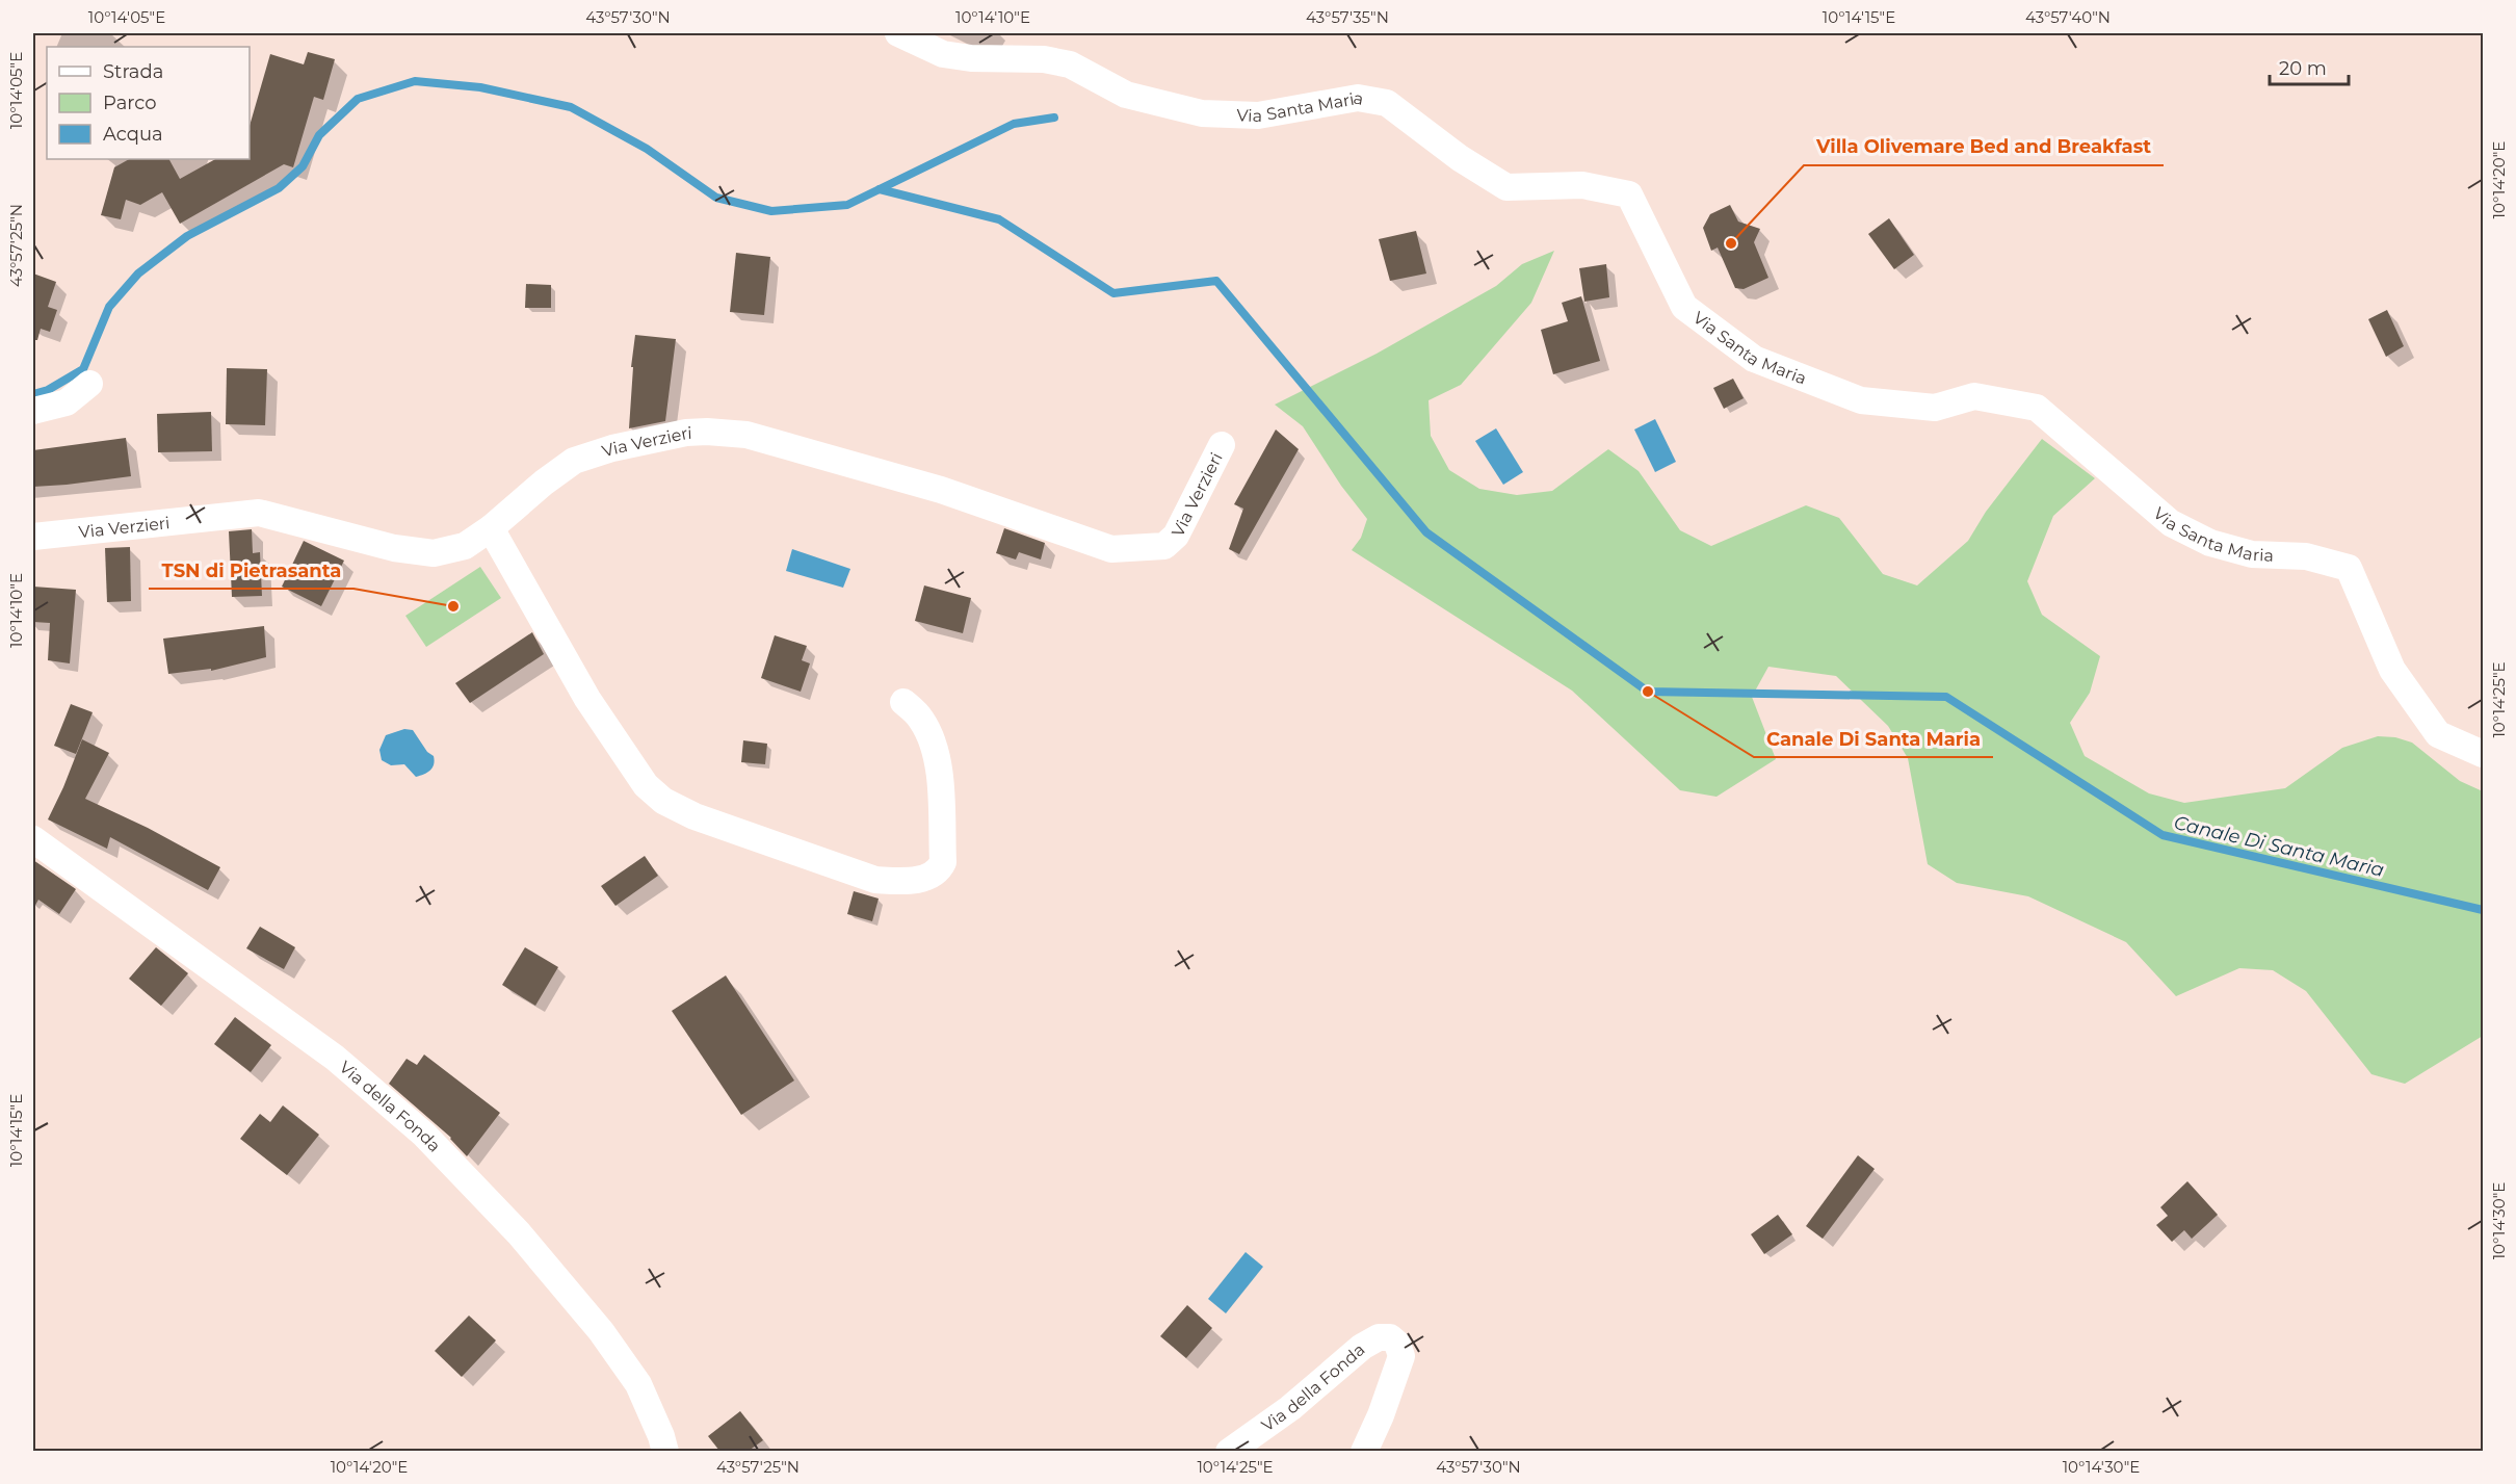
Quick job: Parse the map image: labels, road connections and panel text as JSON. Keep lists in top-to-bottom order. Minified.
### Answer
{"streets":{"street":["Via Santa Maria","Via Verzieri","Via della Fonda"]},"water":["Canale Di Santa Maria"],"places":["Villa Olivemare Bed and Breakfast","TSN di Pietrasanta","Canale Di Santa Maria"],"legend":["Strada","Parco","Acqua"],"scale_bar":"20 m","coordinates":["10°14'05\"E","43°57'30\"N","10°14'10\"E","43°57'35\"N","10°14'15\"E","43°57'40\"N","10°14'20\"E","43°57'25\"N","10°14'25\"E","10°14'30\"E"]}
